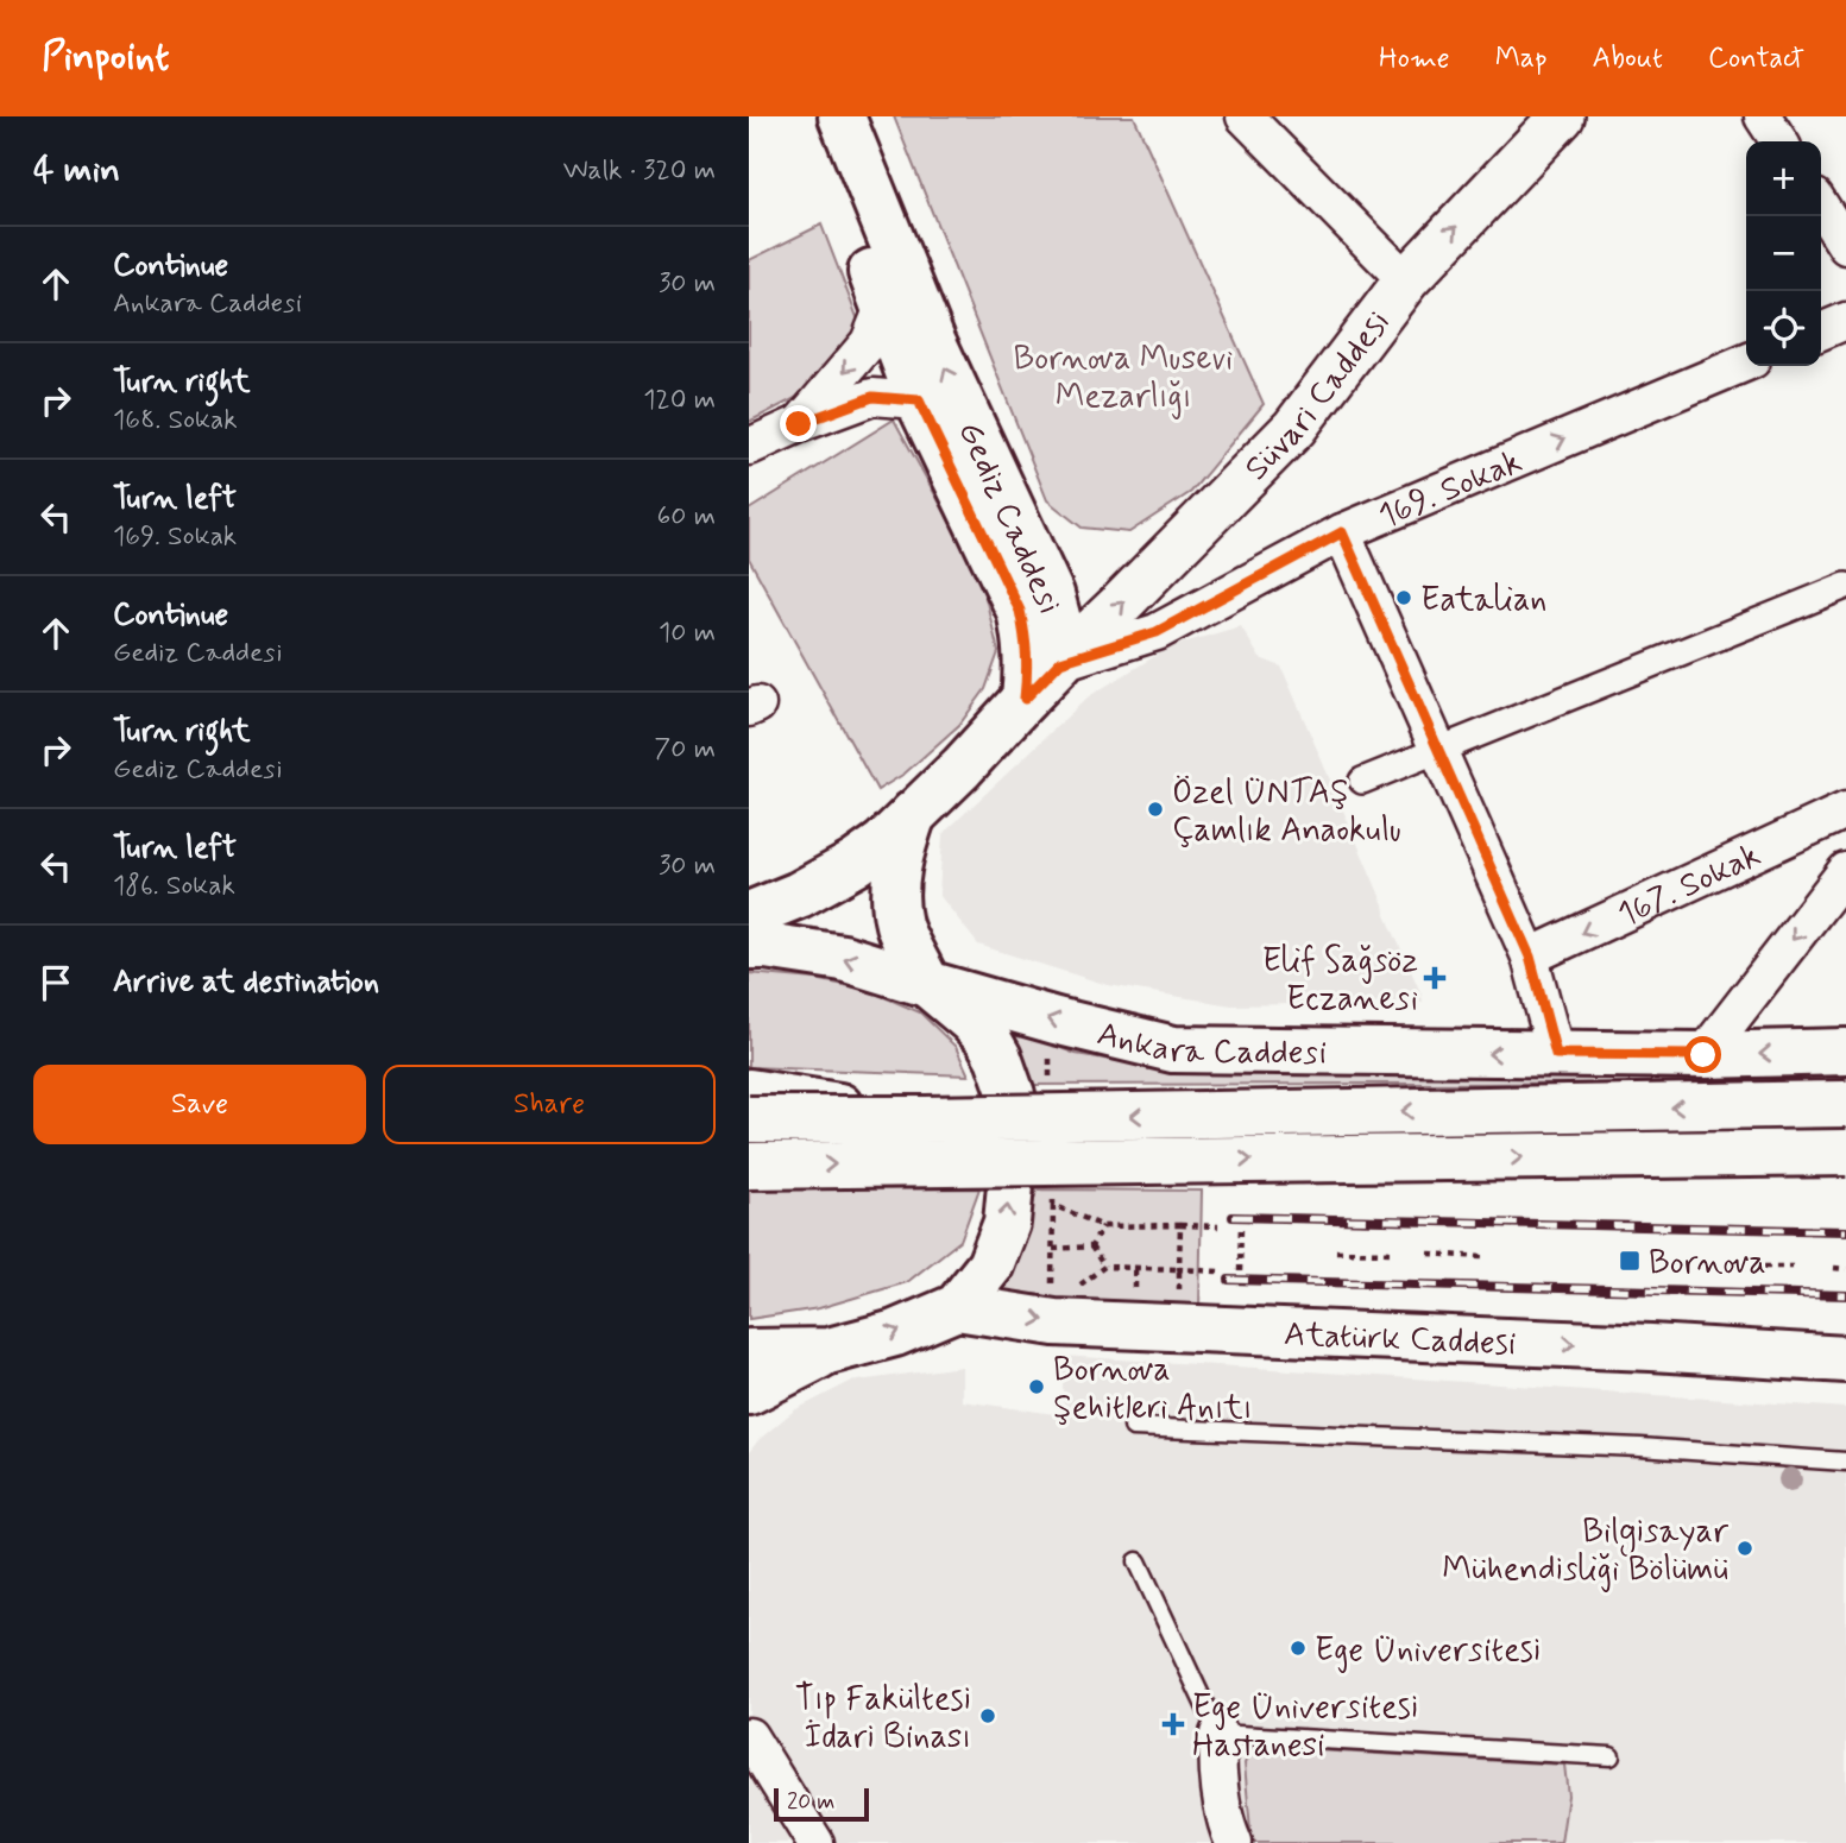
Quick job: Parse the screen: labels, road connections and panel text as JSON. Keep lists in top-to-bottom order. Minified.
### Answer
{"streets":{"main road":["Gediz Caddesi","Ankara Caddesi","Atatürk Caddesi"],"street":["Süvari Caddesi","169. Sokak","167. Sokak"]},"crossings":[["Süvari Caddesi","169. Sokak"],["Süvari Caddesi","Gediz Caddesi"],["169. Sokak","Gediz Caddesi"]],"parks":["Bornova Musevi Mezarlığı"],"places":{"other":["Eatalian","Özel ÜNTAŞ Çamlık Anaokulu","Bornova Şehitleri Anıtı","Bilgisayar Mühendisliği Bölümü","Ege Üniversitesi","Tıp Fakültesi İdari Binası"],"health":["Elif Sağsöz Eczanesi","Ege Üniversitesi Hastanesi"],"transit":["Bornova"]},"scale_bar":"20 m","page":{"header":"Pinpoint","nav":["Home","Map","About","Contact"],"heading":["4 min","Walk · 320 m"],"map_buttons":["+","−"],"list":[["Continue","Ankara Caddesi","30 m"],["Turn right","168. Sokak","120 m"],["Turn left","169. Sokak","60 m"],["Continue","Gediz Caddesi","10 m"],["Turn right","Gediz Caddesi","70 m"],["Turn left","186. Sokak","30 m"],"Arrive at destination"],"buttons":["Save","Share"],"scale":"20 m"}}
